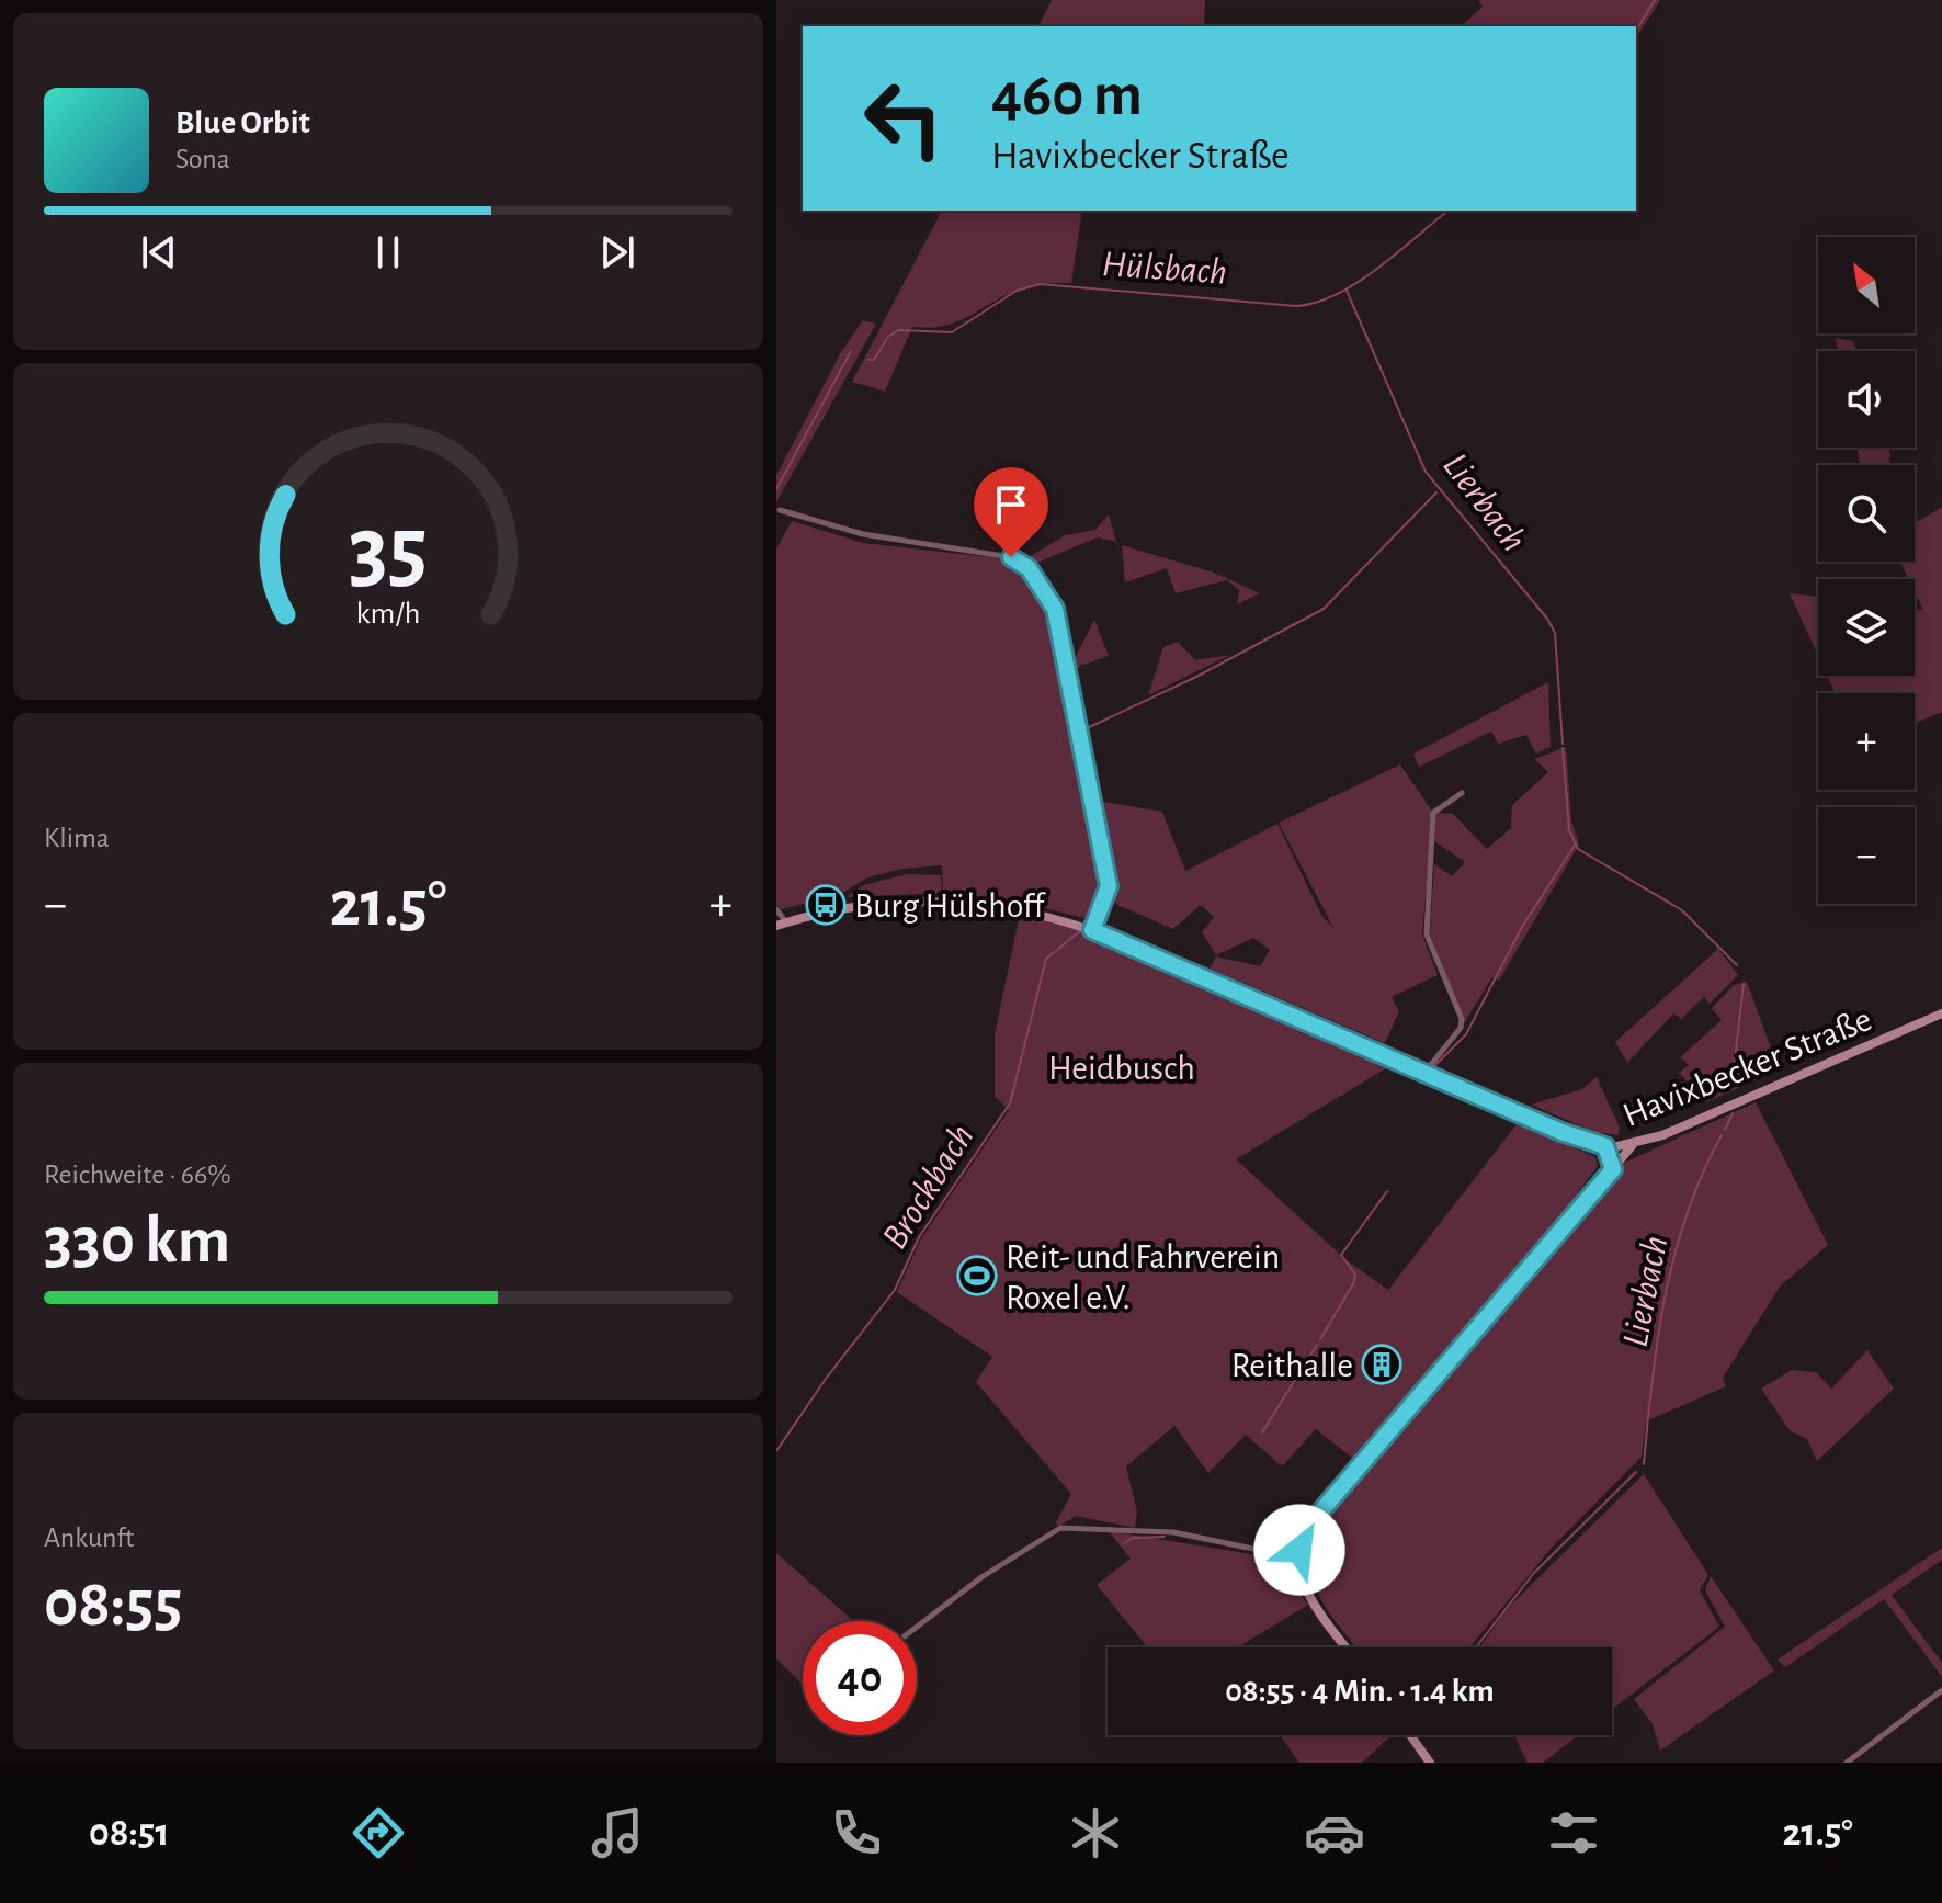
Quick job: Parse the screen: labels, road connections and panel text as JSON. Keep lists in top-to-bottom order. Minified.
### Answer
{"streets":{"main road":["Havixbecker Straße"]},"water":["Hülsbach","Lierbach","Brockbach"],"parks":["Heidbusch"],"places":{"bus stop":["Burg Hülshoff"],"sports":["Reit- und Fahrverein Roxel e.V."],"building":["Reithalle"]},"north":"top left","page":{"turn":["460 m","Havixbecker Straße"],"song":["Blue Orbit","Sona"],"map_buttons":["+","−"],"tile":["Klima",["Reichweite · 66%","330 km"],["Ankunft","08:55"]],"heat":["−","21.5°","+"],"limit":"40","trip":"08:55 · 4 Min. · 1.4 km","tabs":["08:51","21.5°"],"gauge":["35","km/h"]}}
